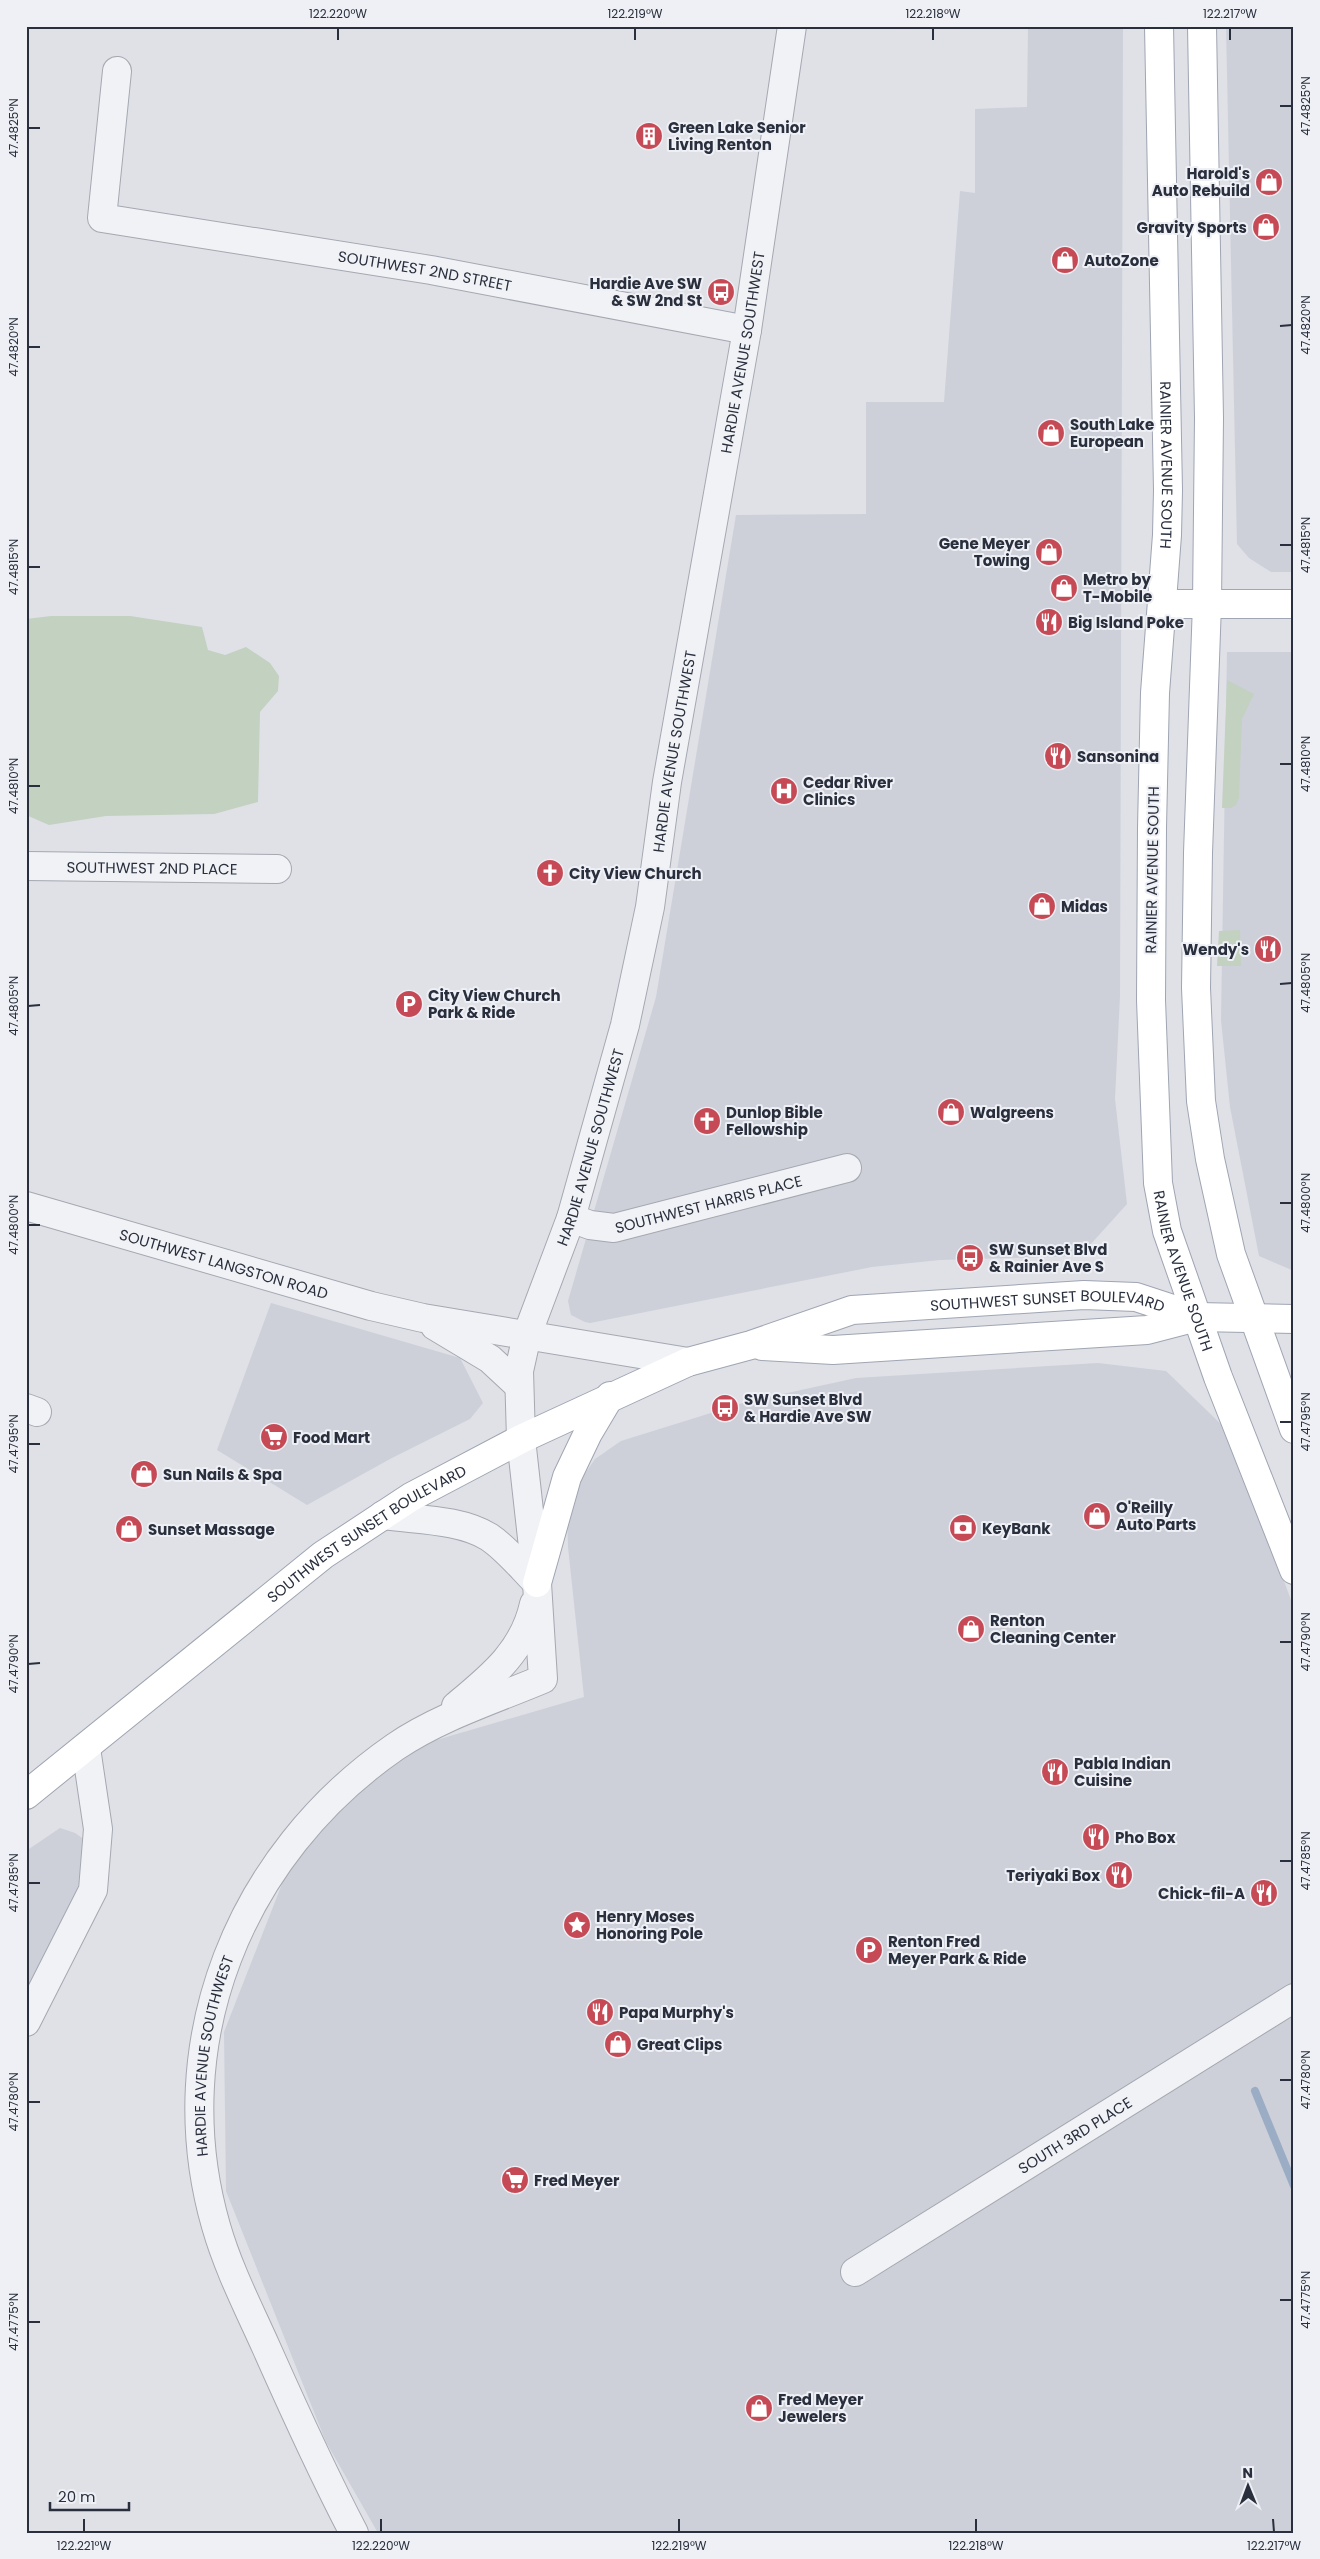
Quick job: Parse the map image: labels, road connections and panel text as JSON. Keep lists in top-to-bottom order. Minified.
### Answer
{"streets":{"main road":["RAINIER AVENUE SOUTH","SOUTHWEST SUNSET BOULEVARD"],"street":["SOUTHWEST 2ND STREET","HARDIE AVENUE SOUTHWEST","SOUTHWEST 2ND PLACE","SOUTHWEST HARRIS PLACE","SOUTHWEST LANGSTON ROAD","SOUTH 3RD PLACE"]},"crossings":[["SOUTHWEST 2ND STREET","HARDIE AVENUE SOUTHWEST"],["HARDIE AVENUE SOUTHWEST","SOUTHWEST HARRIS PLACE"],["HARDIE AVENUE SOUTHWEST","SOUTHWEST LANGSTON ROAD"],["HARDIE AVENUE SOUTHWEST","SOUTHWEST SUNSET BOULEVARD"],["RAINIER AVENUE SOUTH","SOUTHWEST SUNSET BOULEVARD"],["SOUTHWEST LANGSTON ROAD","SOUTHWEST SUNSET BOULEVARD"]],"places":{"building":["Green Lake Senior Living Renton"],"shop":["Harold's Auto Rebuild","Gravity Sports","AutoZone","South Lake European","Gene Meyer Towing","Metro by T-Mobile","Midas","Walgreens","Sun Nails & Spa","O'Reilly Auto Parts","Sunset Massage","Renton Cleaning Center","Great Clips","Fred Meyer Jewelers"],"bus stop":["Hardie Ave SW & SW 2nd St","SW Sunset Blvd & Rainier Ave S","SW Sunset Blvd & Hardie Ave SW"],"restaurant":["Big Island Poke","Sansonina","Wendy's","Pabla Indian Cuisine","Pho Box","Teriyaki Box","Chick-fil-A","Papa Murphy's"],"hospital":["Cedar River Clinics"],"church":["City View Church","Dunlop Bible Fellowship"],"parking":["City View Church Park & Ride","Renton Fred Meyer Park & Ride"],"supermarket":["Food Mart","Fred Meyer"],"bank":["KeyBank"],"place":["Henry Moses Honoring Pole"]},"scale_bar":"20 m","north":"top","coordinates":["122.220°W","122.219°W","122.218°W","122.217°W","47.4825°N","47.4820°N","47.4815°N","47.4810°N","47.4805°N","47.4800°N","47.4795°N","47.4790°N","47.4785°N","47.4780°N","47.4775°N","122.221°W"]}
